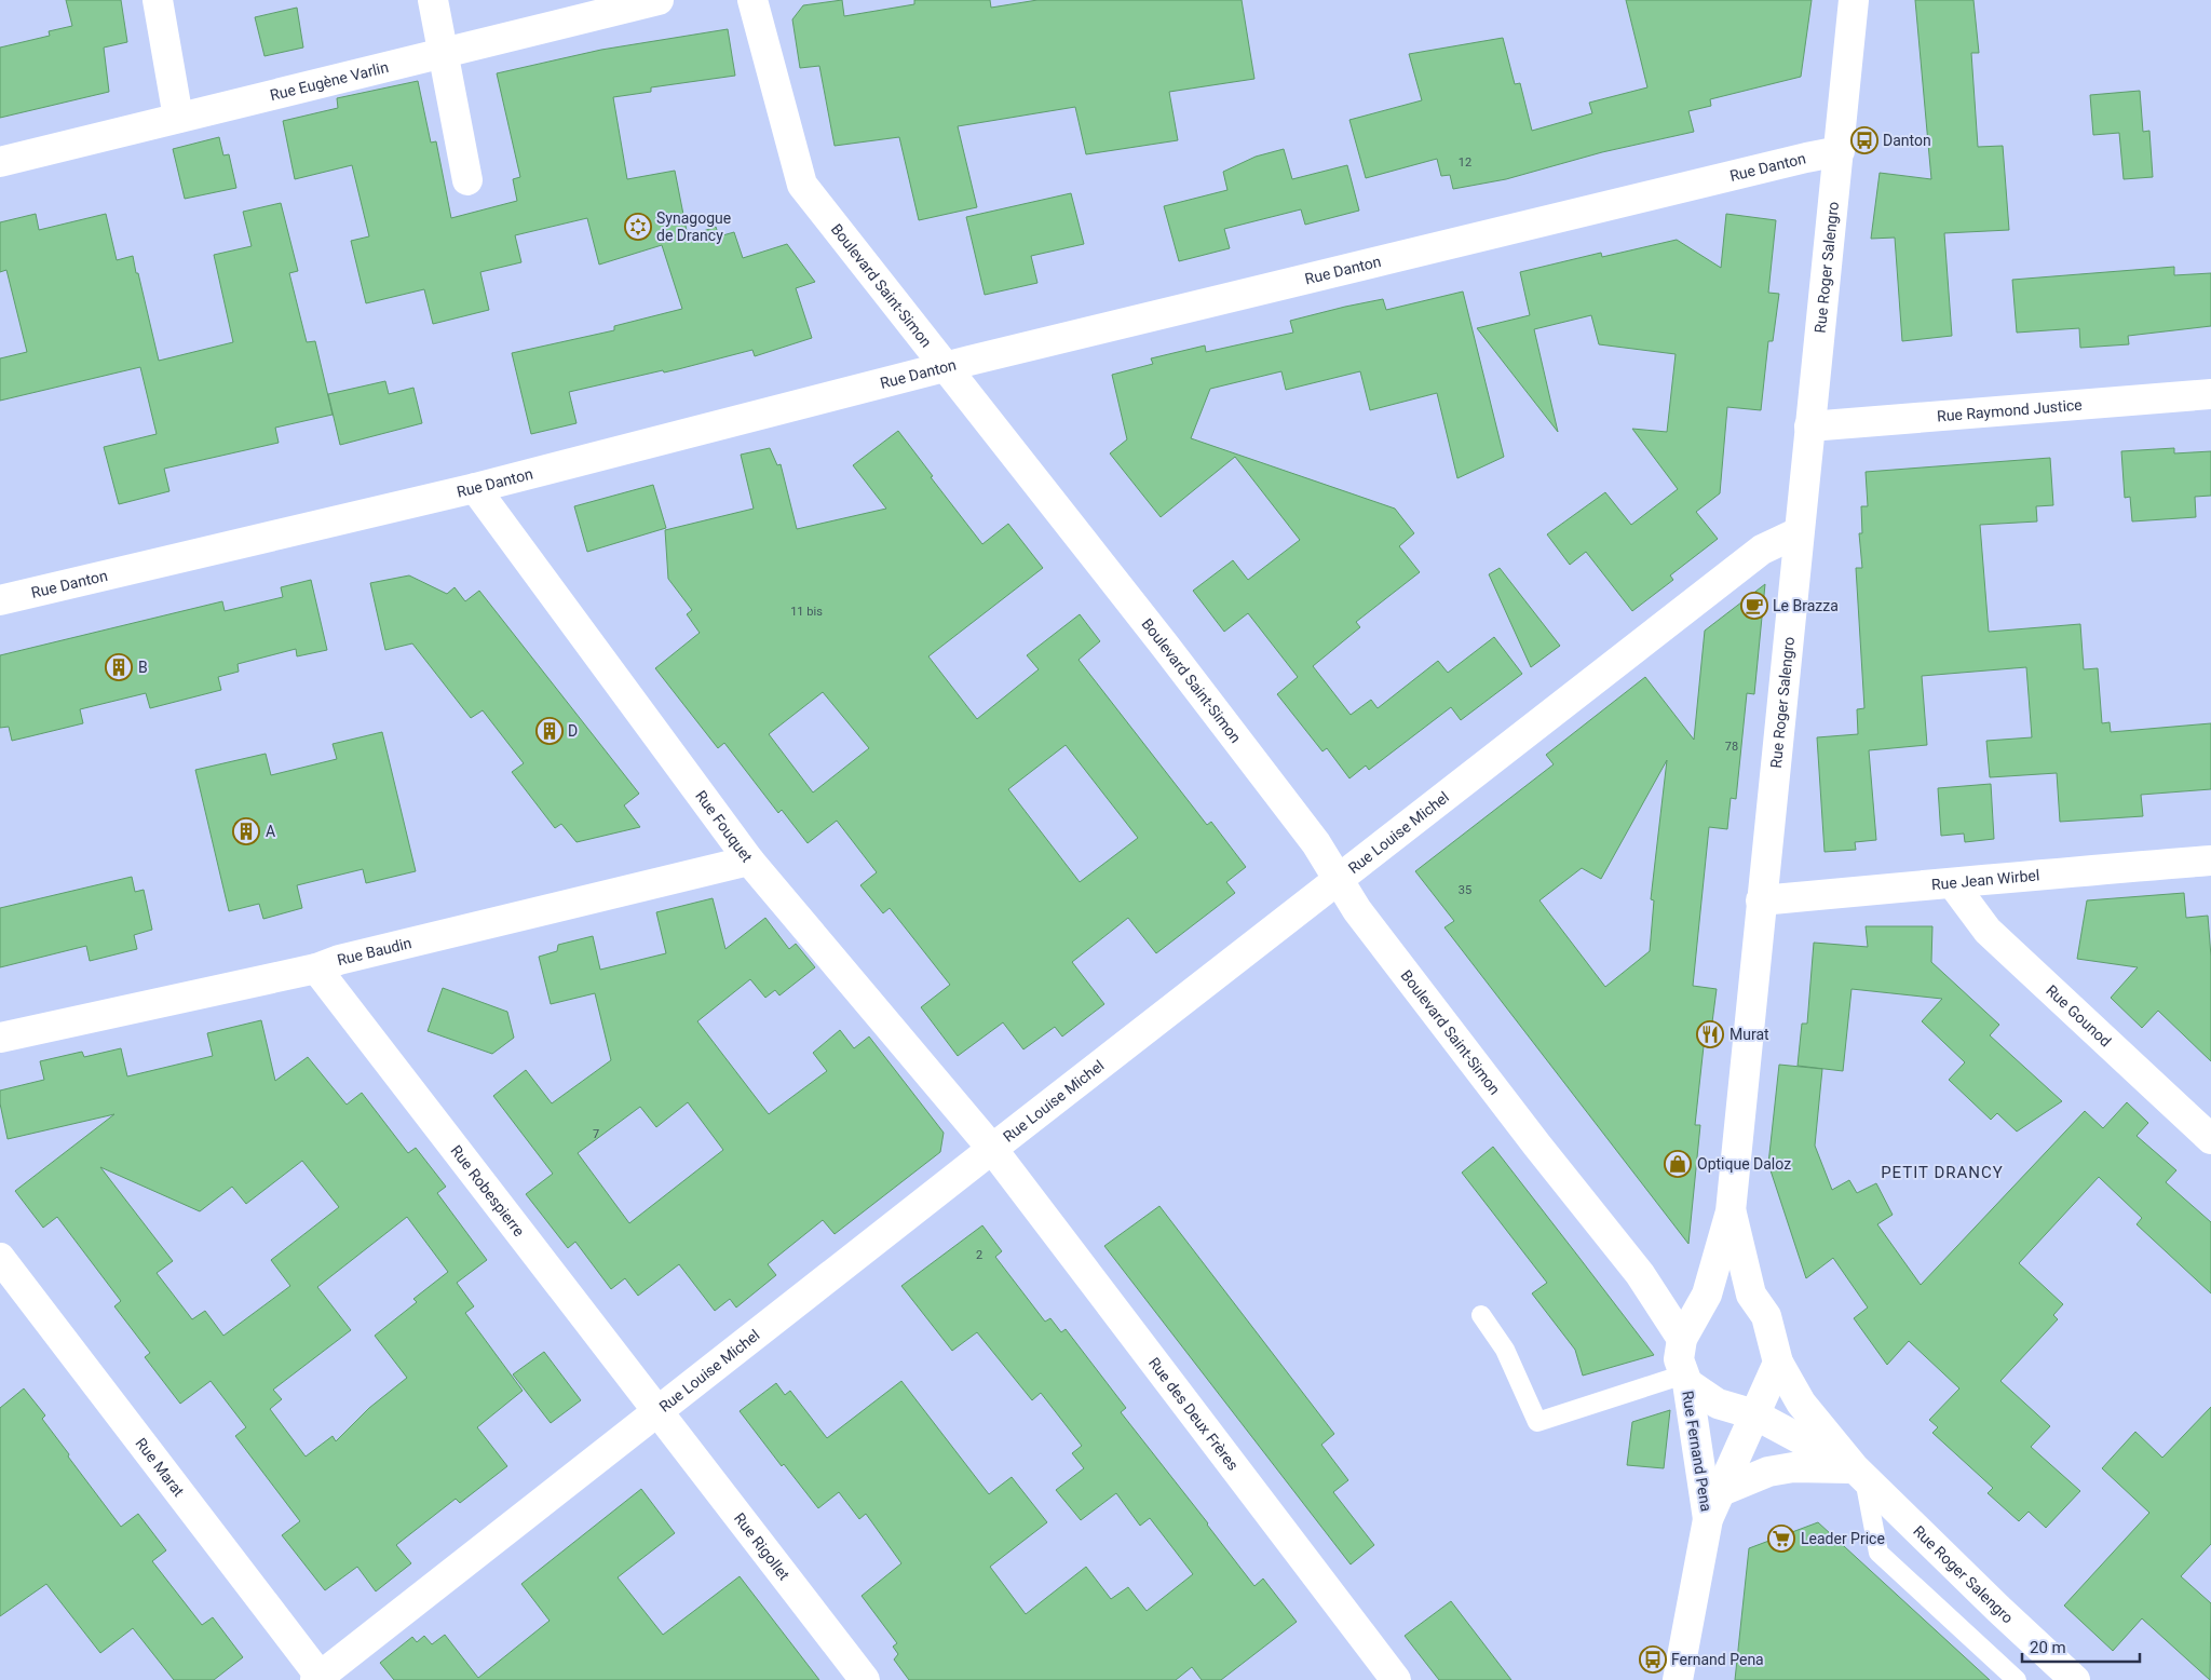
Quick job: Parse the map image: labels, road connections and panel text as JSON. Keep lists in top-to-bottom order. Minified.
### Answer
{"streets":{"street":["Rue Eugène Varlin","Rue Danton","Rue Roger Salengro","Boulevard Saint-Simon","Rue Raymond Justice","Rue Fouquet","Rue Louise Michel","Rue Jean Wirbel","Rue Baudin","Rue Gounod","Rue Robespierre","Rue des Deux Frères","Rue Fernand Pena","Rue Marat","Rue Rigollet"]},"crossings":[["Rue Danton","Rue Roger Salengro"],["Rue Danton","Boulevard Saint-Simon"],["Rue Danton","Rue Fouquet"],["Rue Roger Salengro","Boulevard Saint-Simon"],["Rue Roger Salengro","Rue Raymond Justice"],["Rue Roger Salengro","Rue Louise Michel"],["Rue Roger Salengro","Rue Jean Wirbel"],["Rue Roger Salengro","Rue Fernand Pena"],["Boulevard Saint-Simon","Rue Louise Michel"],["Boulevard Saint-Simon","Rue Fernand Pena"],["Rue Fouquet","Rue Louise Michel"],["Rue Fouquet","Rue Baudin"],["Rue Fouquet","Rue des Deux Frères"],["Rue Louise Michel","Rue Robespierre"],["Rue Louise Michel","Rue des Deux Frères"],["Rue Louise Michel","Rue Marat"],["Rue Louise Michel","Rue Rigollet"],["Rue Jean Wirbel","Rue Gounod"],["Rue Baudin","Rue Robespierre"],["Rue Robespierre","Rue Rigollet"]],"districts":["PETIT DRANCY"],"places":{"bus stop":["Danton","Fernand Pena"],"synagogue":["Synagogue de Drancy"],"cafe":["Le Brazza"],"building":["B","D","A"],"restaurant":["Murat"],"shop":["Optique Daloz"],"supermarket":["Leader Price"]},"house_numbers":["12","11 bis","78","35","7","2"],"scale_bar":"20 m"}
